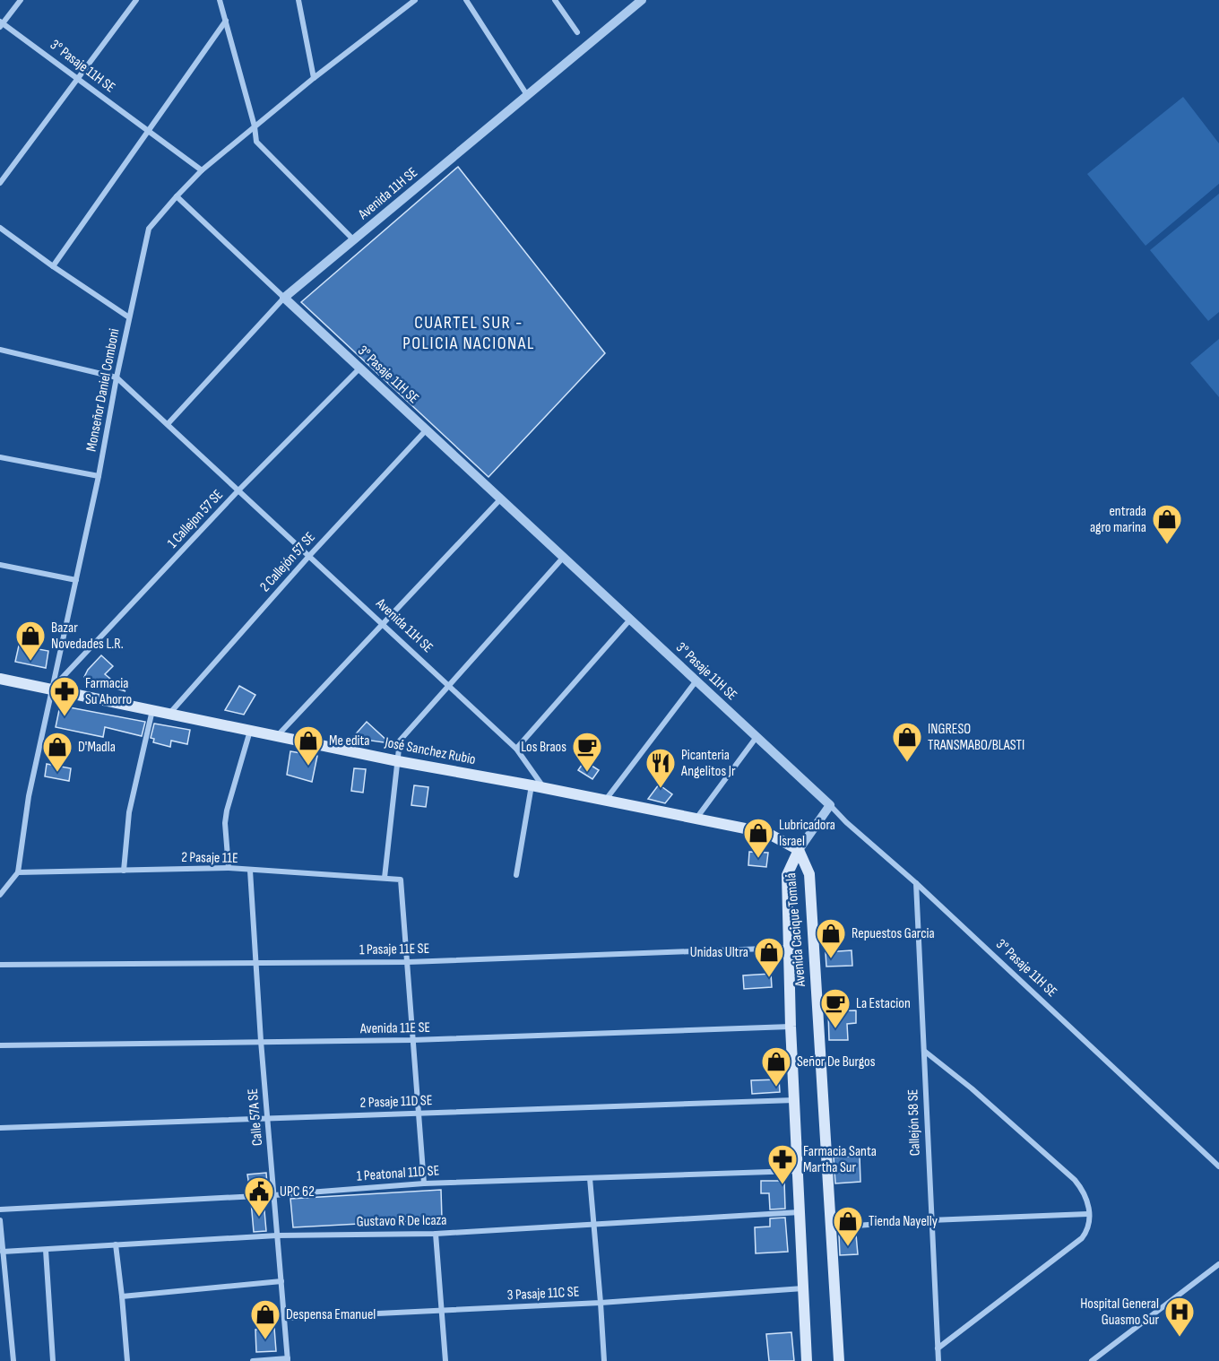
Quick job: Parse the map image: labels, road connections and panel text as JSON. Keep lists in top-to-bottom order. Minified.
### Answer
{"streets":{"main road":["José Sanchez Rubio","Avenida Cacique Tomalá"],"street":["3° Pasaje 11H SE","Avenida 11H SE","Monseñor Daniel Comboni","1 Callejon 57 SE","2 Callejón 57 SE","2 Pasaje 11E","1 Pasaje 11E SE","Avenida 11E SE","2 Pasaje 11D SE","Calle 57A SE","Callejón 58 SE","1 Peatonal 11D SE","Gustavo R De Icaza","3 Pasaje 11C SE"]},"crossings":[["3° Pasaje 11H SE","Avenida 11H SE"],["3° Pasaje 11H SE","Monseñor Daniel Comboni"],["3° Pasaje 11H SE","1 Callejon 57 SE"],["3° Pasaje 11H SE","2 Callejón 57 SE"],["3° Pasaje 11H SE","Callejón 58 SE"],["Avenida 11H SE","Monseñor Daniel Comboni"],["Avenida 11H SE","1 Callejon 57 SE"],["Avenida 11H SE","2 Callejón 57 SE"],["Avenida 11H SE","José Sanchez Rubio"],["Monseñor Daniel Comboni","1 Callejon 57 SE"],["Monseñor Daniel Comboni","José Sanchez Rubio"],["Monseñor Daniel Comboni","2 Pasaje 11E"],["1 Callejon 57 SE","José Sanchez Rubio"],["2 Callejón 57 SE","José Sanchez Rubio"],["José Sanchez Rubio","Avenida Cacique Tomalá"],["2 Pasaje 11E","1 Pasaje 11E SE"],["2 Pasaje 11E","Calle 57A SE"],["Avenida Cacique Tomalá","1 Pasaje 11E SE"],["Avenida Cacique Tomalá","Avenida 11E SE"],["Avenida Cacique Tomalá","2 Pasaje 11D SE"],["Avenida Cacique Tomalá","1 Peatonal 11D SE"],["Avenida Cacique Tomalá","Gustavo R De Icaza"],["Avenida Cacique Tomalá","3 Pasaje 11C SE"],["1 Pasaje 11E SE","Calle 57A SE"],["Avenida 11E SE","Calle 57A SE"],["2 Pasaje 11D SE","Calle 57A SE"],["Calle 57A SE","1 Peatonal 11D SE"],["Calle 57A SE","Gustavo R De Icaza"],["Calle 57A SE","3 Pasaje 11C SE"]],"districts":["CUARTEL SUR - POLICIA NACIONAL"],"places":{"shop":["entrada agro marina","Bazar Novedades L.R.","INGRESO TRANSMABO/BLASTI","Me edita","D'Madla","Lubricadora Israel","Repuestos Garcia","Unidas Ultra","Señor De Burgos","Tienda Nayelly","Despensa Emanuel"],"pharmacy":["Farmacia Su Ahorro","Farmacia Santa Martha Sur"],"cafe":["Los Braos","La Estacion"],"restaurant":["Picanteria Angelitos Jr"],"public building":["UPC 62"],"hospital":["Hospital General Guasmo Sur"]}}
